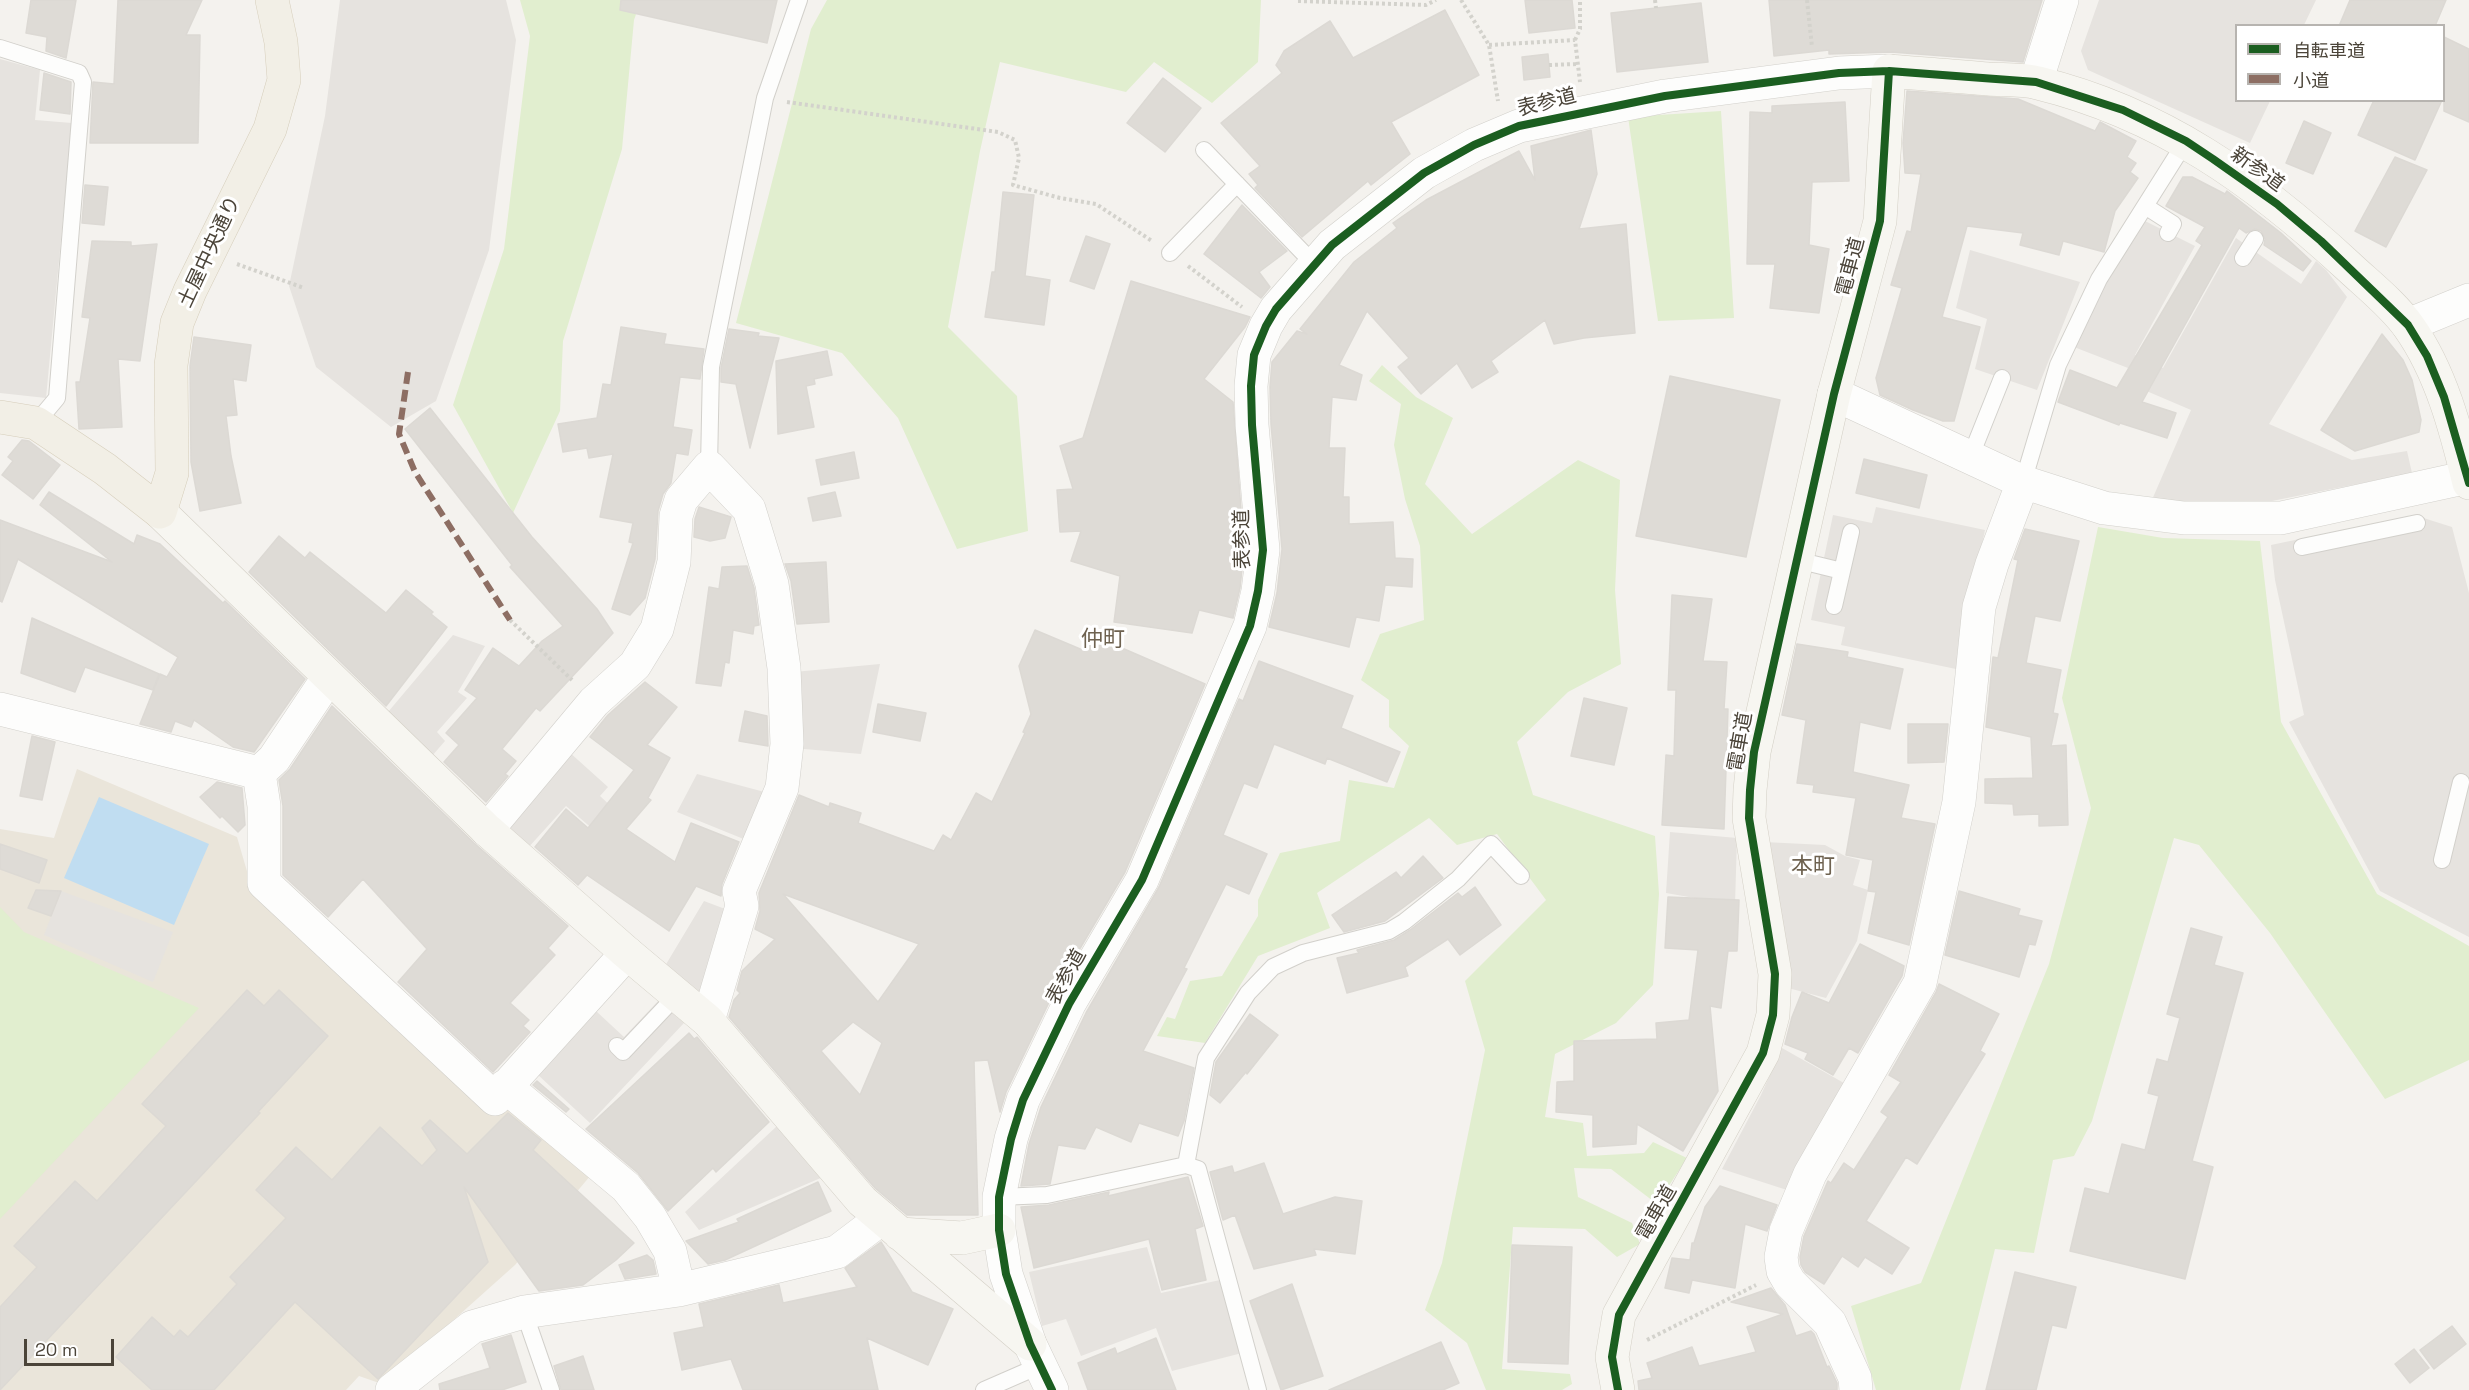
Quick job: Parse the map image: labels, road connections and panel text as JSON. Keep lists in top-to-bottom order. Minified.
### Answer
{"streets":{"main road":["土屋中央通り"],"street":["表参道","新参道","電車道"]},"crossings":[["表参道","新参道"],["表参道","電車道"],["新参道","電車道"]],"districts":["仲町","本町"],"legend":["自転車道","小道"],"scale_bar":"20 m"}
